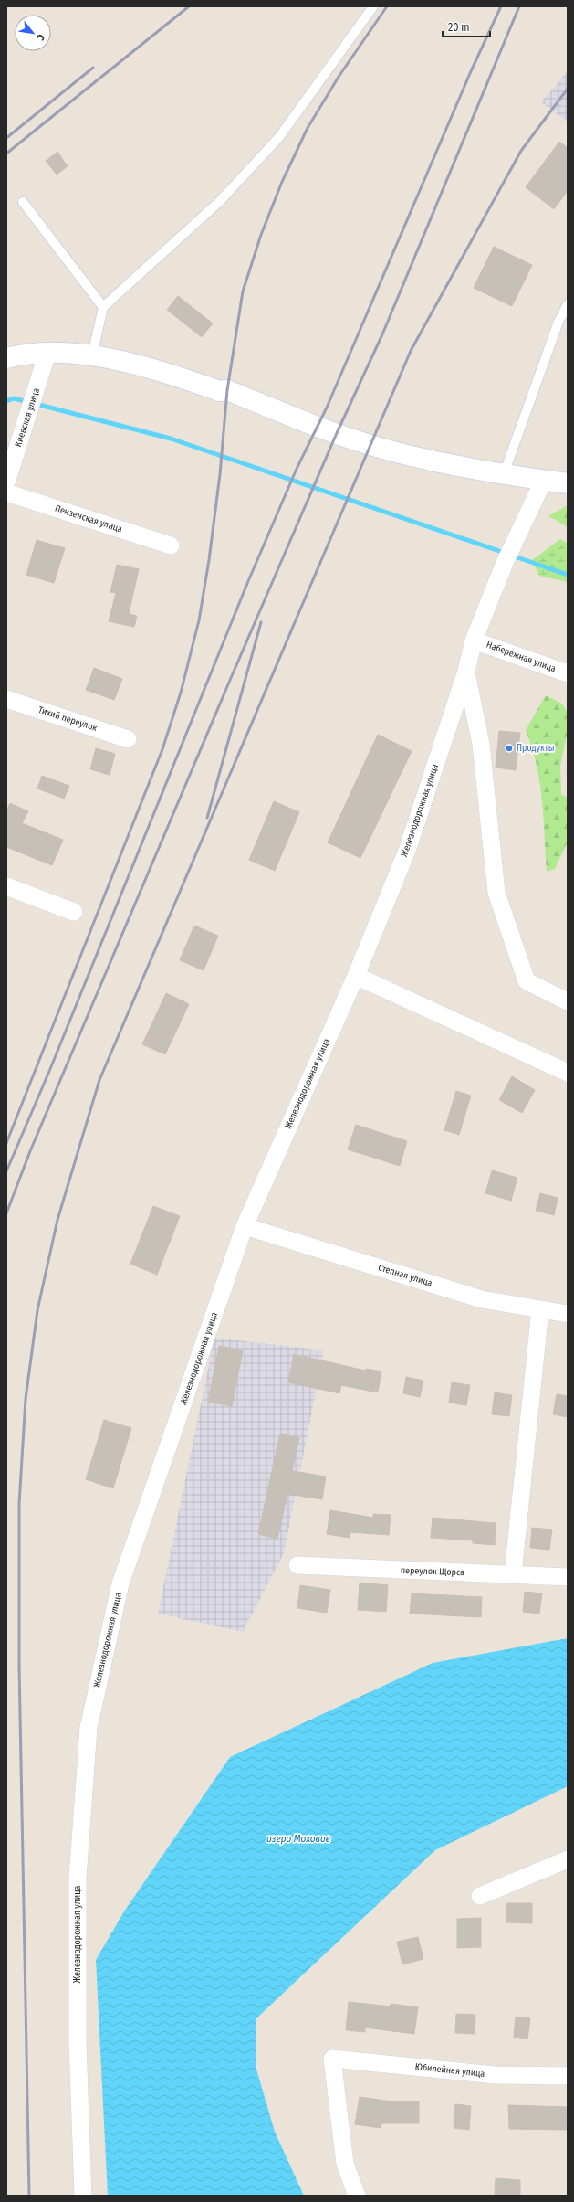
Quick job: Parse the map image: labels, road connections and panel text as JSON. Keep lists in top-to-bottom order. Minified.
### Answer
{"streets":{"street":["Киевская улица","Пензенская улица","Набережная улица","Тихий переулок","Железнодорожная улица","Степная улица","переулок Щорса","Юбилейная улица"]},"crossings":[["Набережная улица","Железнодорожная улица"],["Железнодорожная улица","Степная улица"]],"water":["озеро Моховое"],"places":["Продукты"],"scale_bar":"20 m","north":"bottom right"}
